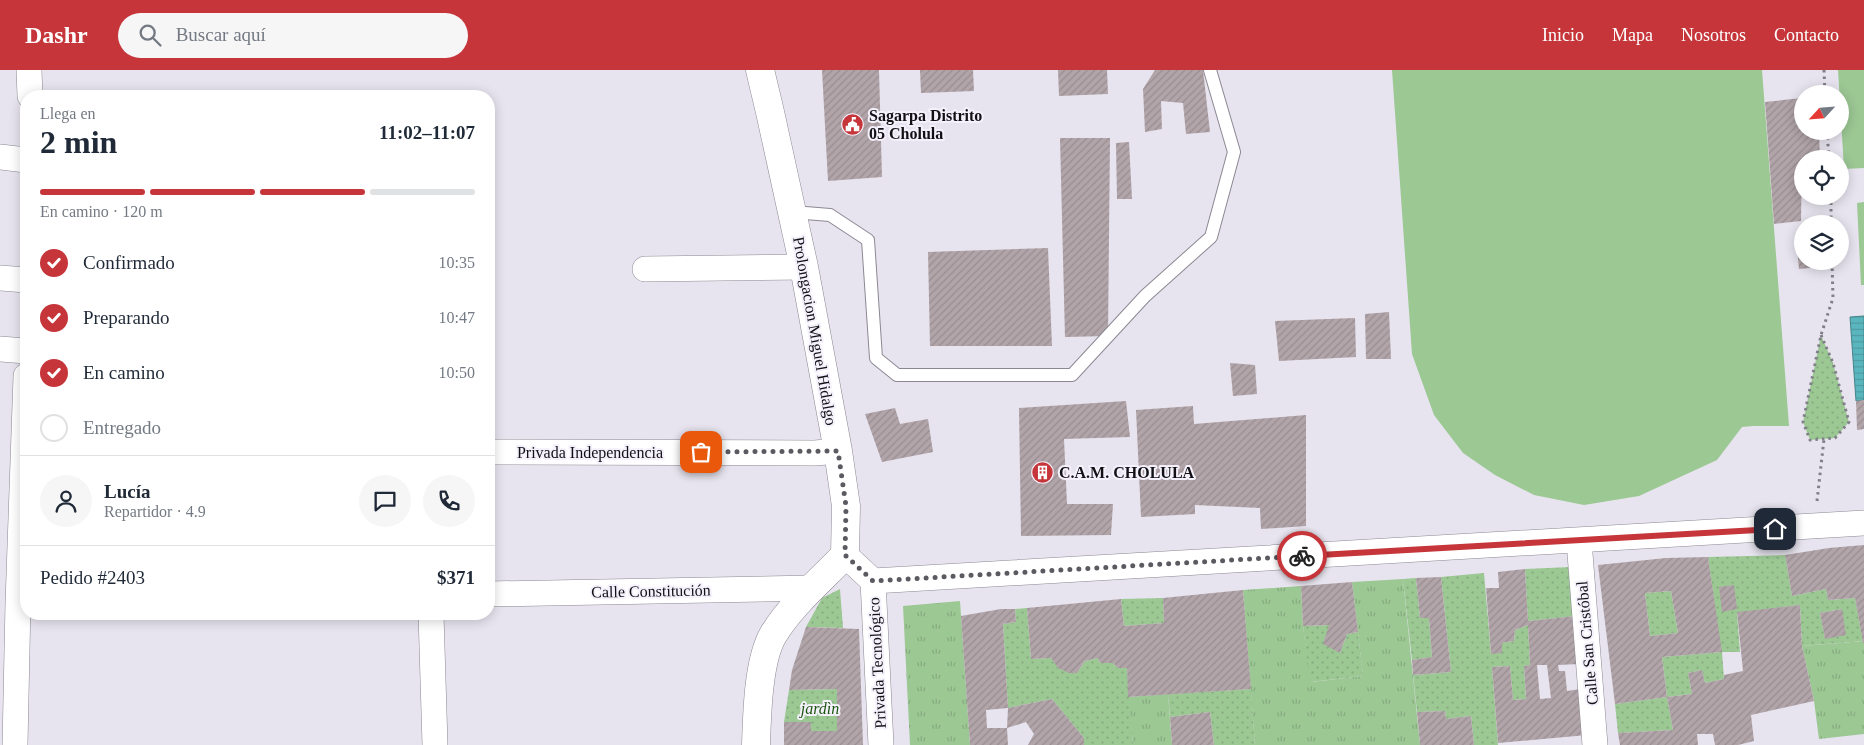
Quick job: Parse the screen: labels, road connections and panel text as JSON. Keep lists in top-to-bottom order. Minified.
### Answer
{"streets":{"street":["Prolongacion Miguel Hidalgo","Privada Independencia","Calle Constitución","Calle San Cristóbal","Privada Tecnológico"]},"crossings":[["Prolongacion Miguel Hidalgo","Privada Independencia"]],"parks":["jardìn"],"places":{"public building":["Sagarpa Distrito 05 Cholula"],"building":["C.A.M. CHOLULA"]},"north":"bottom left","page":{"header":"Dashr","search":"Buscar aquí","nav":["Inicio","Mapa","Nosotros","Contacto"],"heading":["2 min","Llega en","11:02–11:07"],"panel":["Lucía","Repartidor · 4.9","Pedido #2403","$371"],"bar":"En camino · 120 m","list":[["Confirmado","10:35"],["Preparando","10:47"],["En camino","10:50"],"Entregado"]}}
